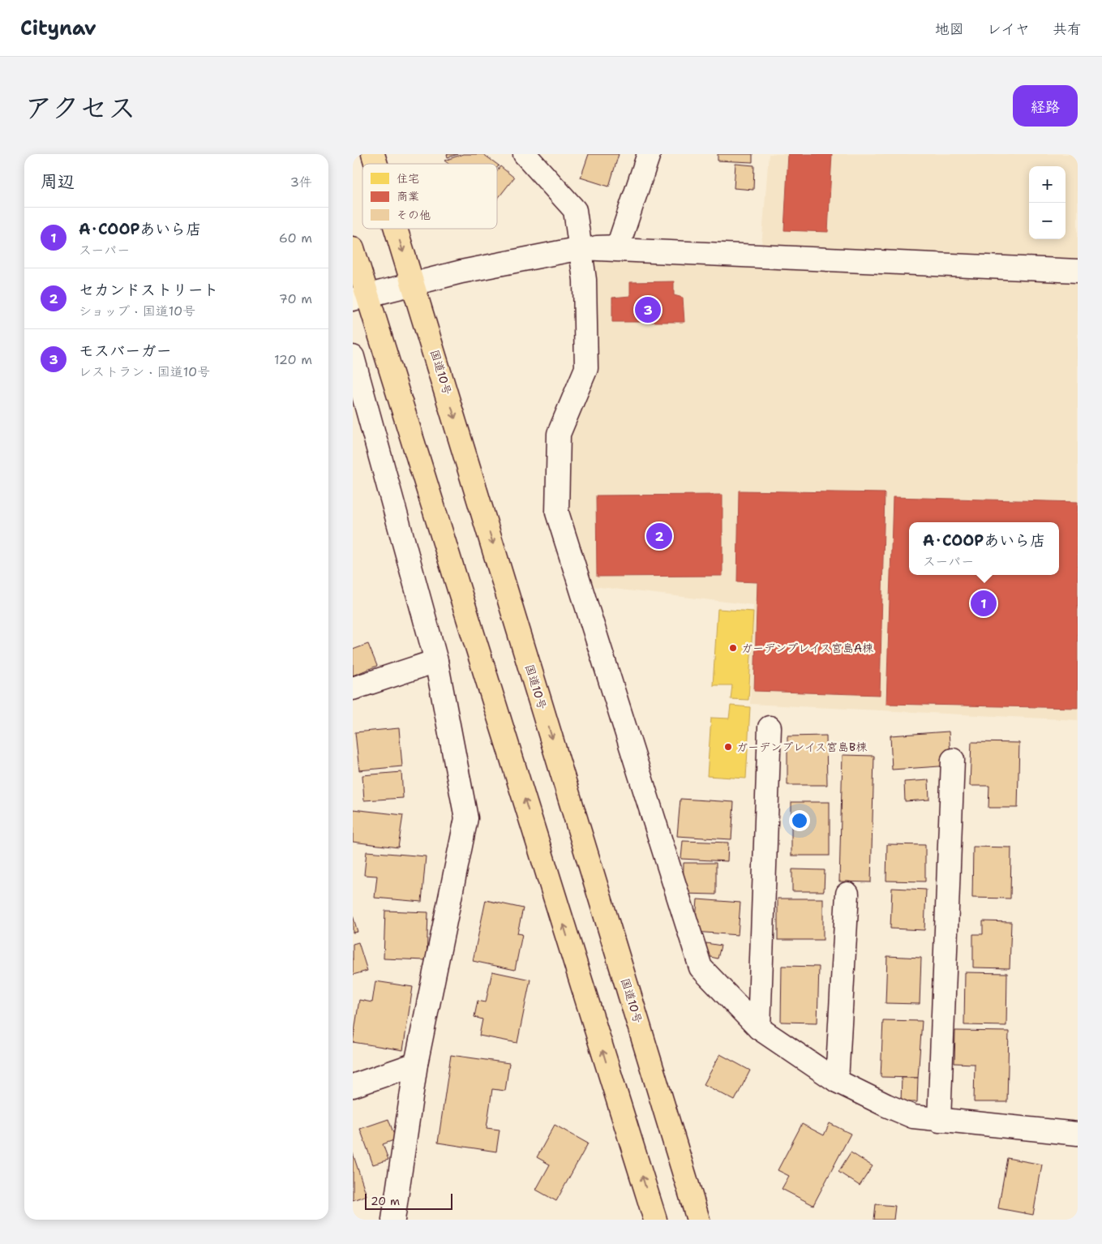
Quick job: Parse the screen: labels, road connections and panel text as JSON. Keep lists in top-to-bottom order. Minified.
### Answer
{"streets":{"highway":["国道10号"]},"places":["ガーデンプレイス宮島A棟","ガーデンプレイス宮島B棟"],"legend":["住宅","商業","その他"],"scale_bar":"20 m","page":{"header":"Citynav","nav":["地図","レイヤ","共有"],"title":"アクセス","buttons":"経路","heading":["周辺","3件"],"map_buttons":["+","−"],"list":[{"mark":"1","name":"A･COOPあいら店","note":"スーパー","value":"60 m"},{"mark":"2","name":"セカンドストリート","note":"ショップ · 国道10号","value":"70 m"},{"mark":"3","name":"モスバーガー","note":"レストラン · 国道10号","value":"120 m"}],"pins":["3","2","1"],"popup":["A･COOPあいら店","スーパー"],"scale":"20 m"}}
